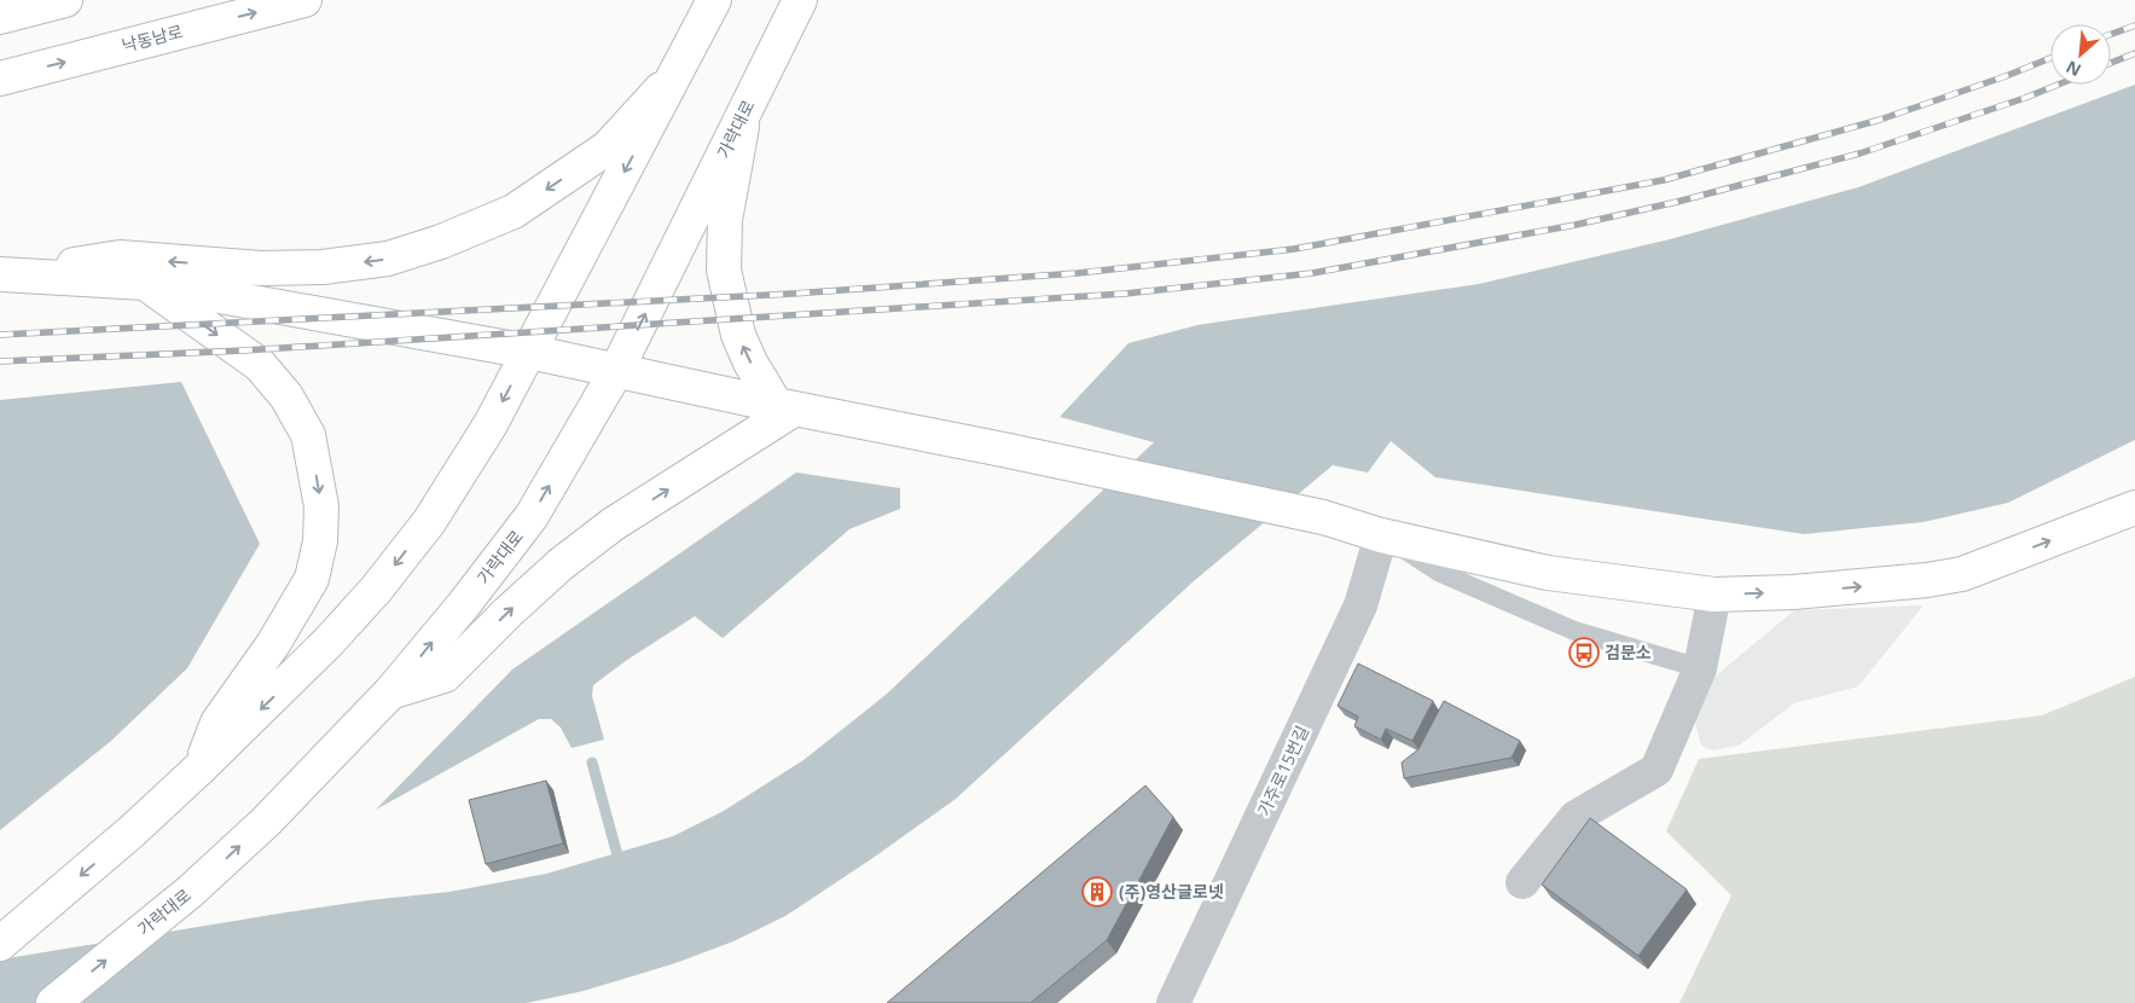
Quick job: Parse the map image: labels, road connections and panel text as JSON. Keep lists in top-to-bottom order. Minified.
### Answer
{"streets":{"main road":["낙동남로","가락대로"],"street":["가주로15번길"]},"places":{"bus stop":["검문소"],"building":["(주)영산글로넷"]},"north":"bottom left"}
